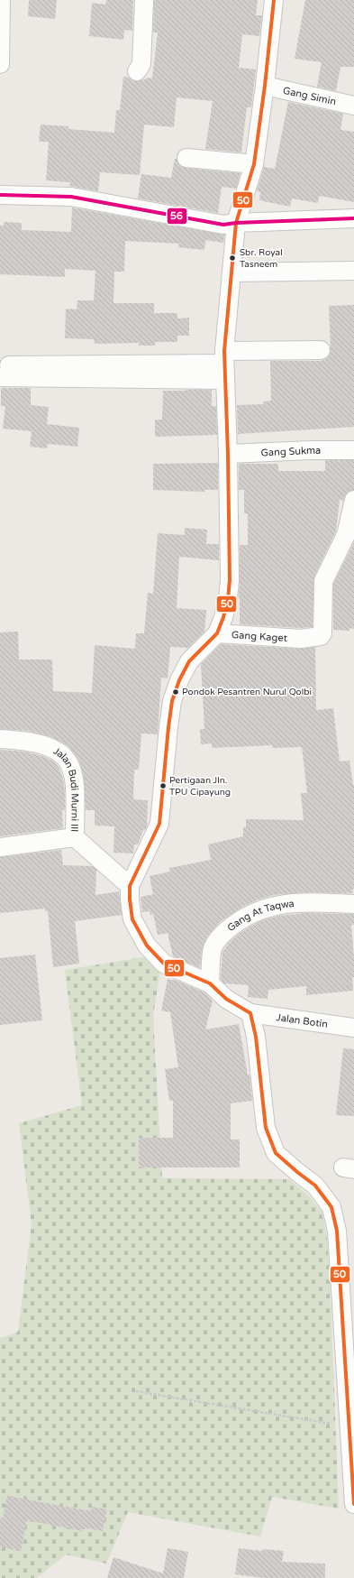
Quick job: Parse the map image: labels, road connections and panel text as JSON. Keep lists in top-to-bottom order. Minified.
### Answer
{"streets":{"street":["Gang Simin","Gang Sukma","Gang Kaget","Jalan Budi Murni III","Gang At Taqwa","Jalan Botin"]},"places":["Sbr. Royal Tasneem","Pondok Pesantren Nurul Qolbi","Pertigaan Jln. TPU Cipayung"],"lines":["transit line 50","transit line 56"]}
